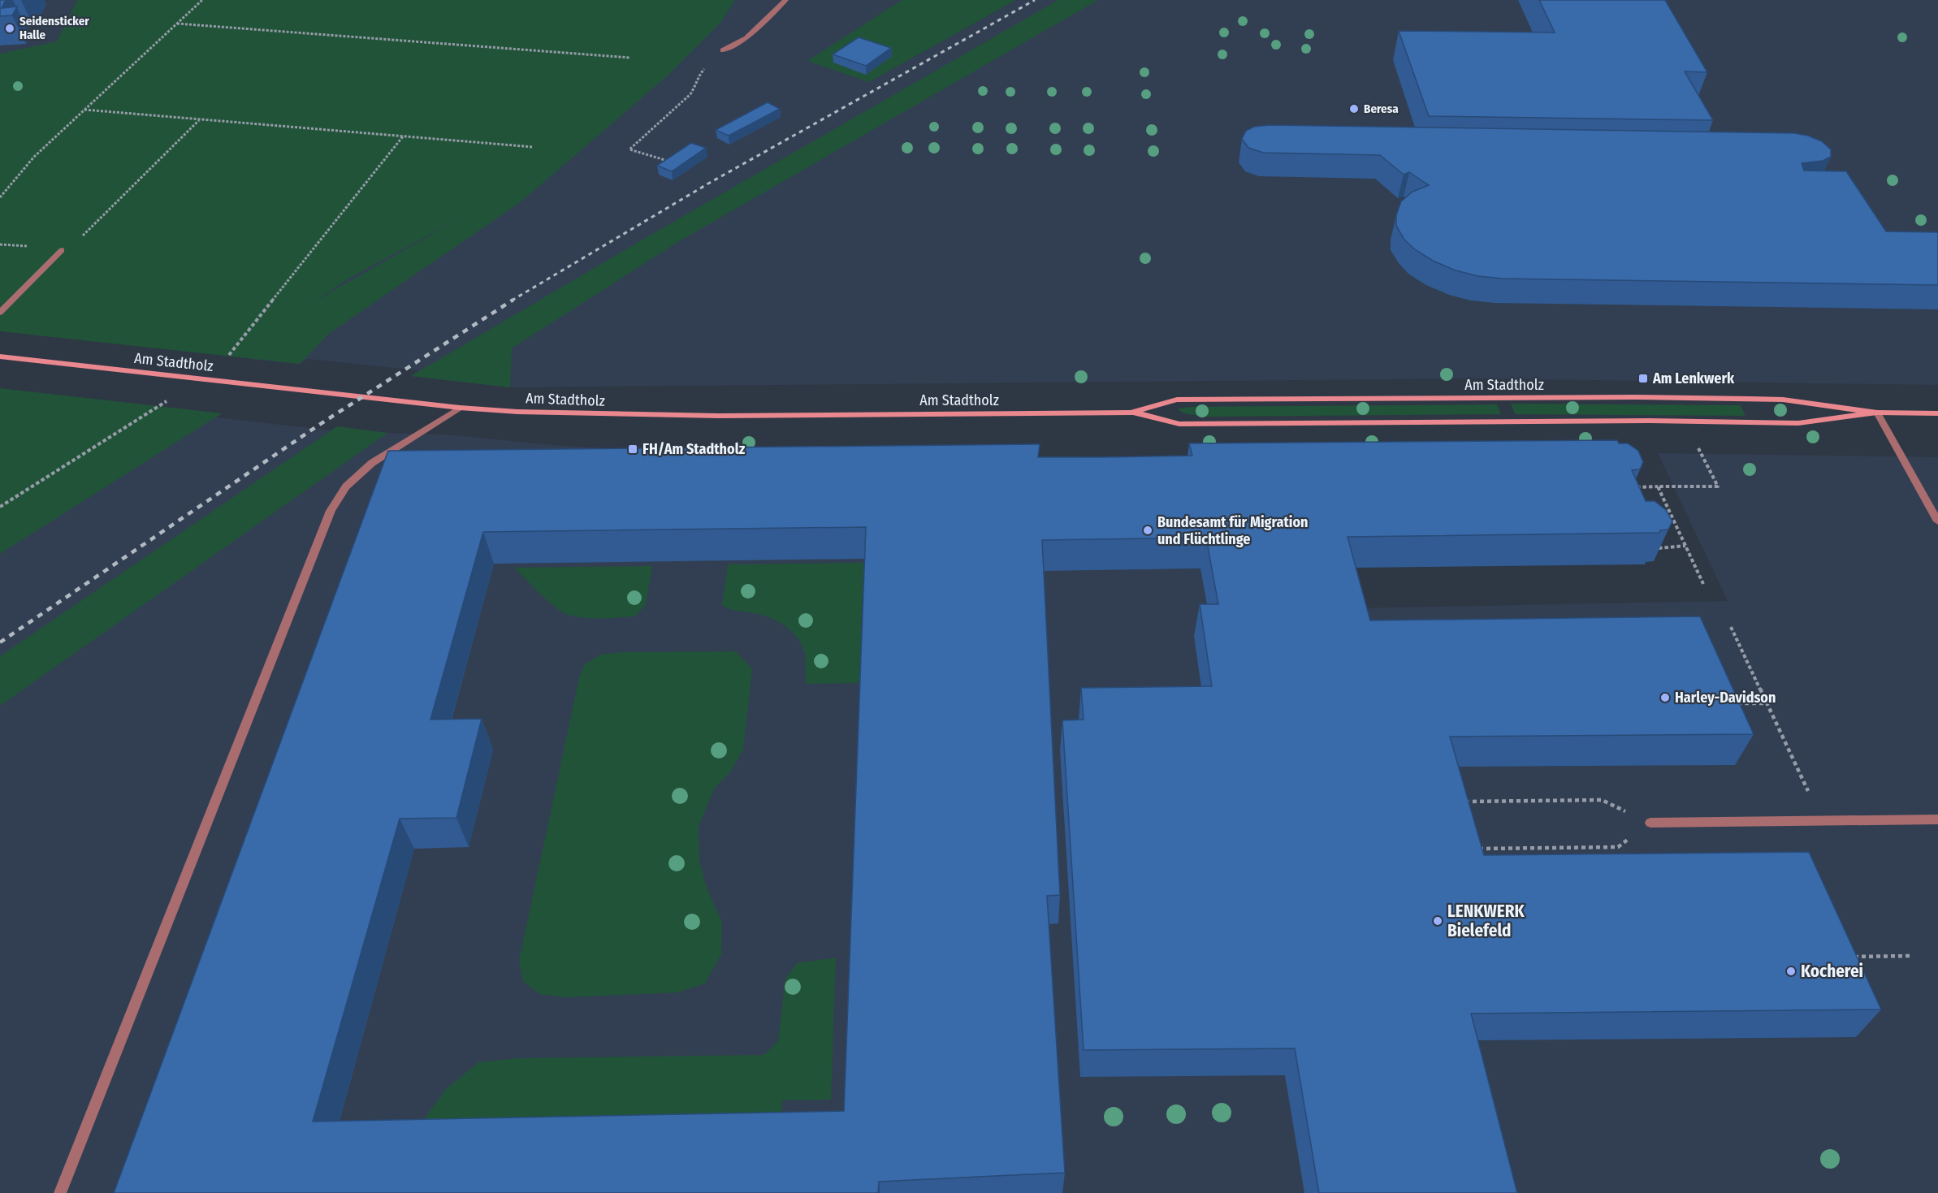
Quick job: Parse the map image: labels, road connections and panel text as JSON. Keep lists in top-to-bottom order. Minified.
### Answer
{"streets":{"main road":["Am Stadtholz"]},"places":{"other":["Seidensticker Halle","Beresa","Bundesamt für Migration und Flüchtlinge","Harley-Davidson","LENKWERK Bielefeld","Kocherei"],"transit":["Am Lenkwerk","FH/Am Stadtholz"]}}
